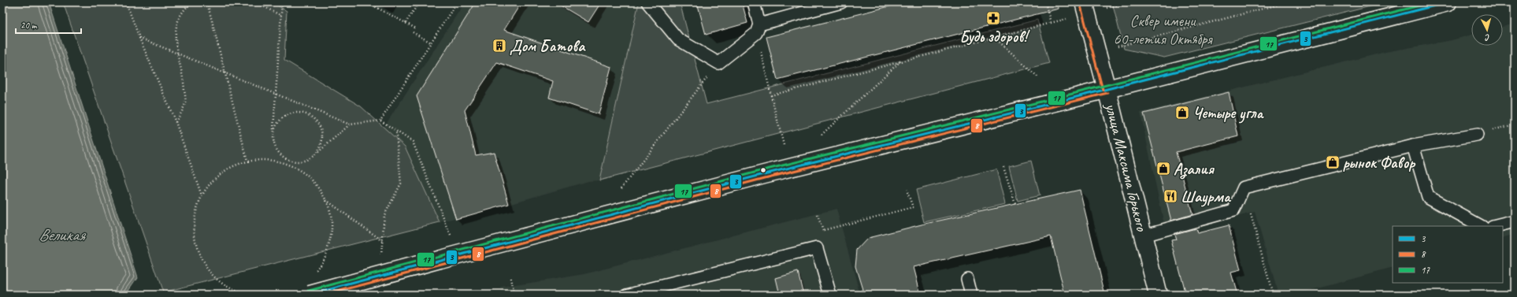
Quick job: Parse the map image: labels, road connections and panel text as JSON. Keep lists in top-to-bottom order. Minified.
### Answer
{"streets":{"main road":["улица Максима Горького"]},"water":["Великая"],"parks":["Сквер имени 60-летия Октября"],"places":{"pharmacy":["Будь здоров!"],"building":["Дом Батова"],"shop":["Четыре угла","рынок Фавор","Азалия"],"restaurant":["Шаурма"]},"lines":["transit line 3","transit line 17","transit line 8"],"legend":["3","8","17"],"scale_bar":"20 m","north":"bottom"}
